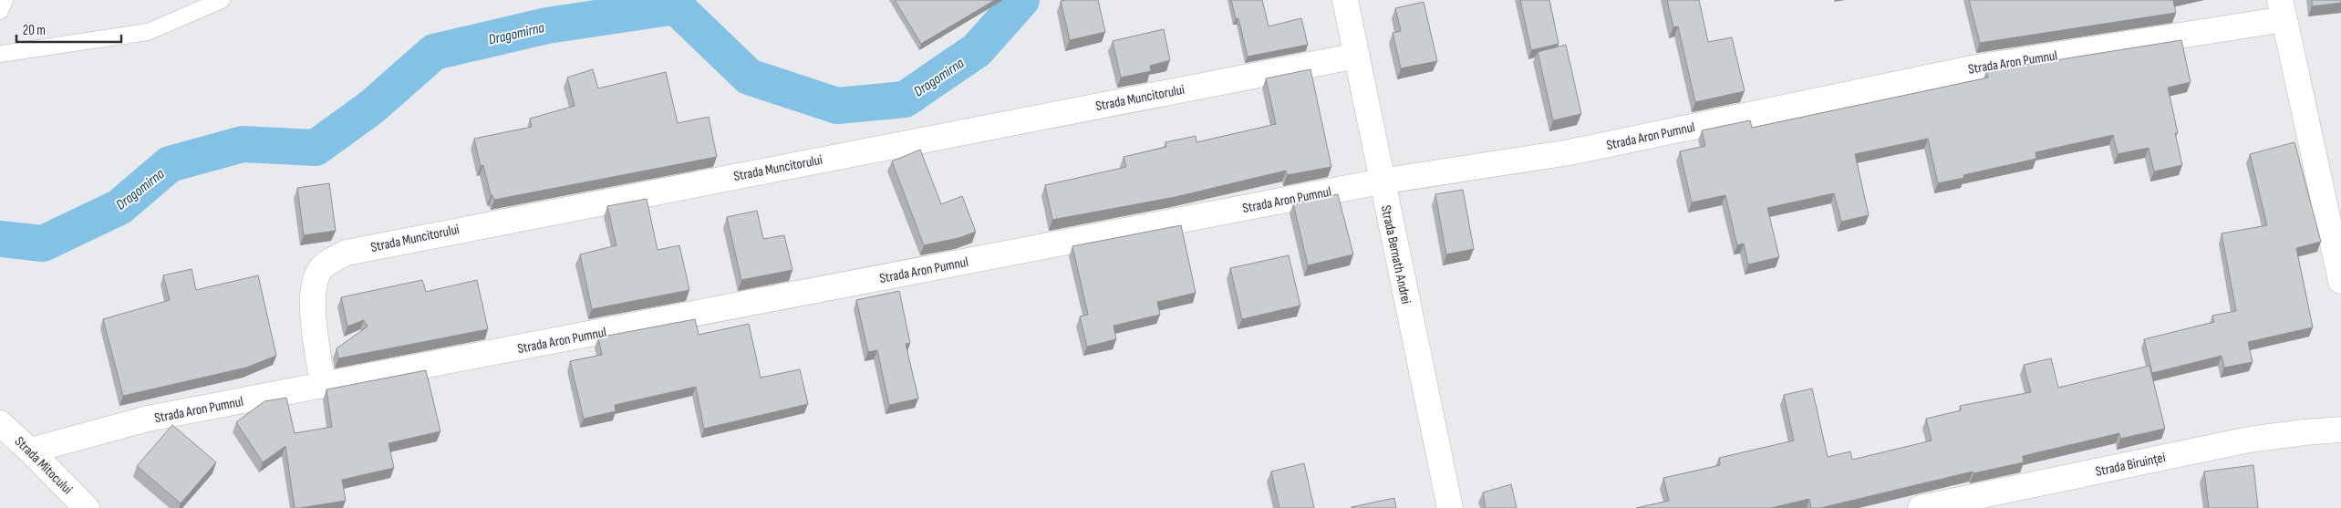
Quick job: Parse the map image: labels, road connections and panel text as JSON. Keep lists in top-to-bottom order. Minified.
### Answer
{"streets":{"street":["Strada Aron Pumnul","Strada Muncitorului","Strada Bernath Andrei","Strada Biruinței","Strada Mitocului"]},"crossings":[["Strada Aron Pumnul","Strada Muncitorului"],["Strada Aron Pumnul","Strada Bernath Andrei"],["Strada Aron Pumnul","Strada Mitocului"],["Strada Muncitorului","Strada Bernath Andrei"]],"water":["Dragomirna"],"scale_bar":"20 m"}
